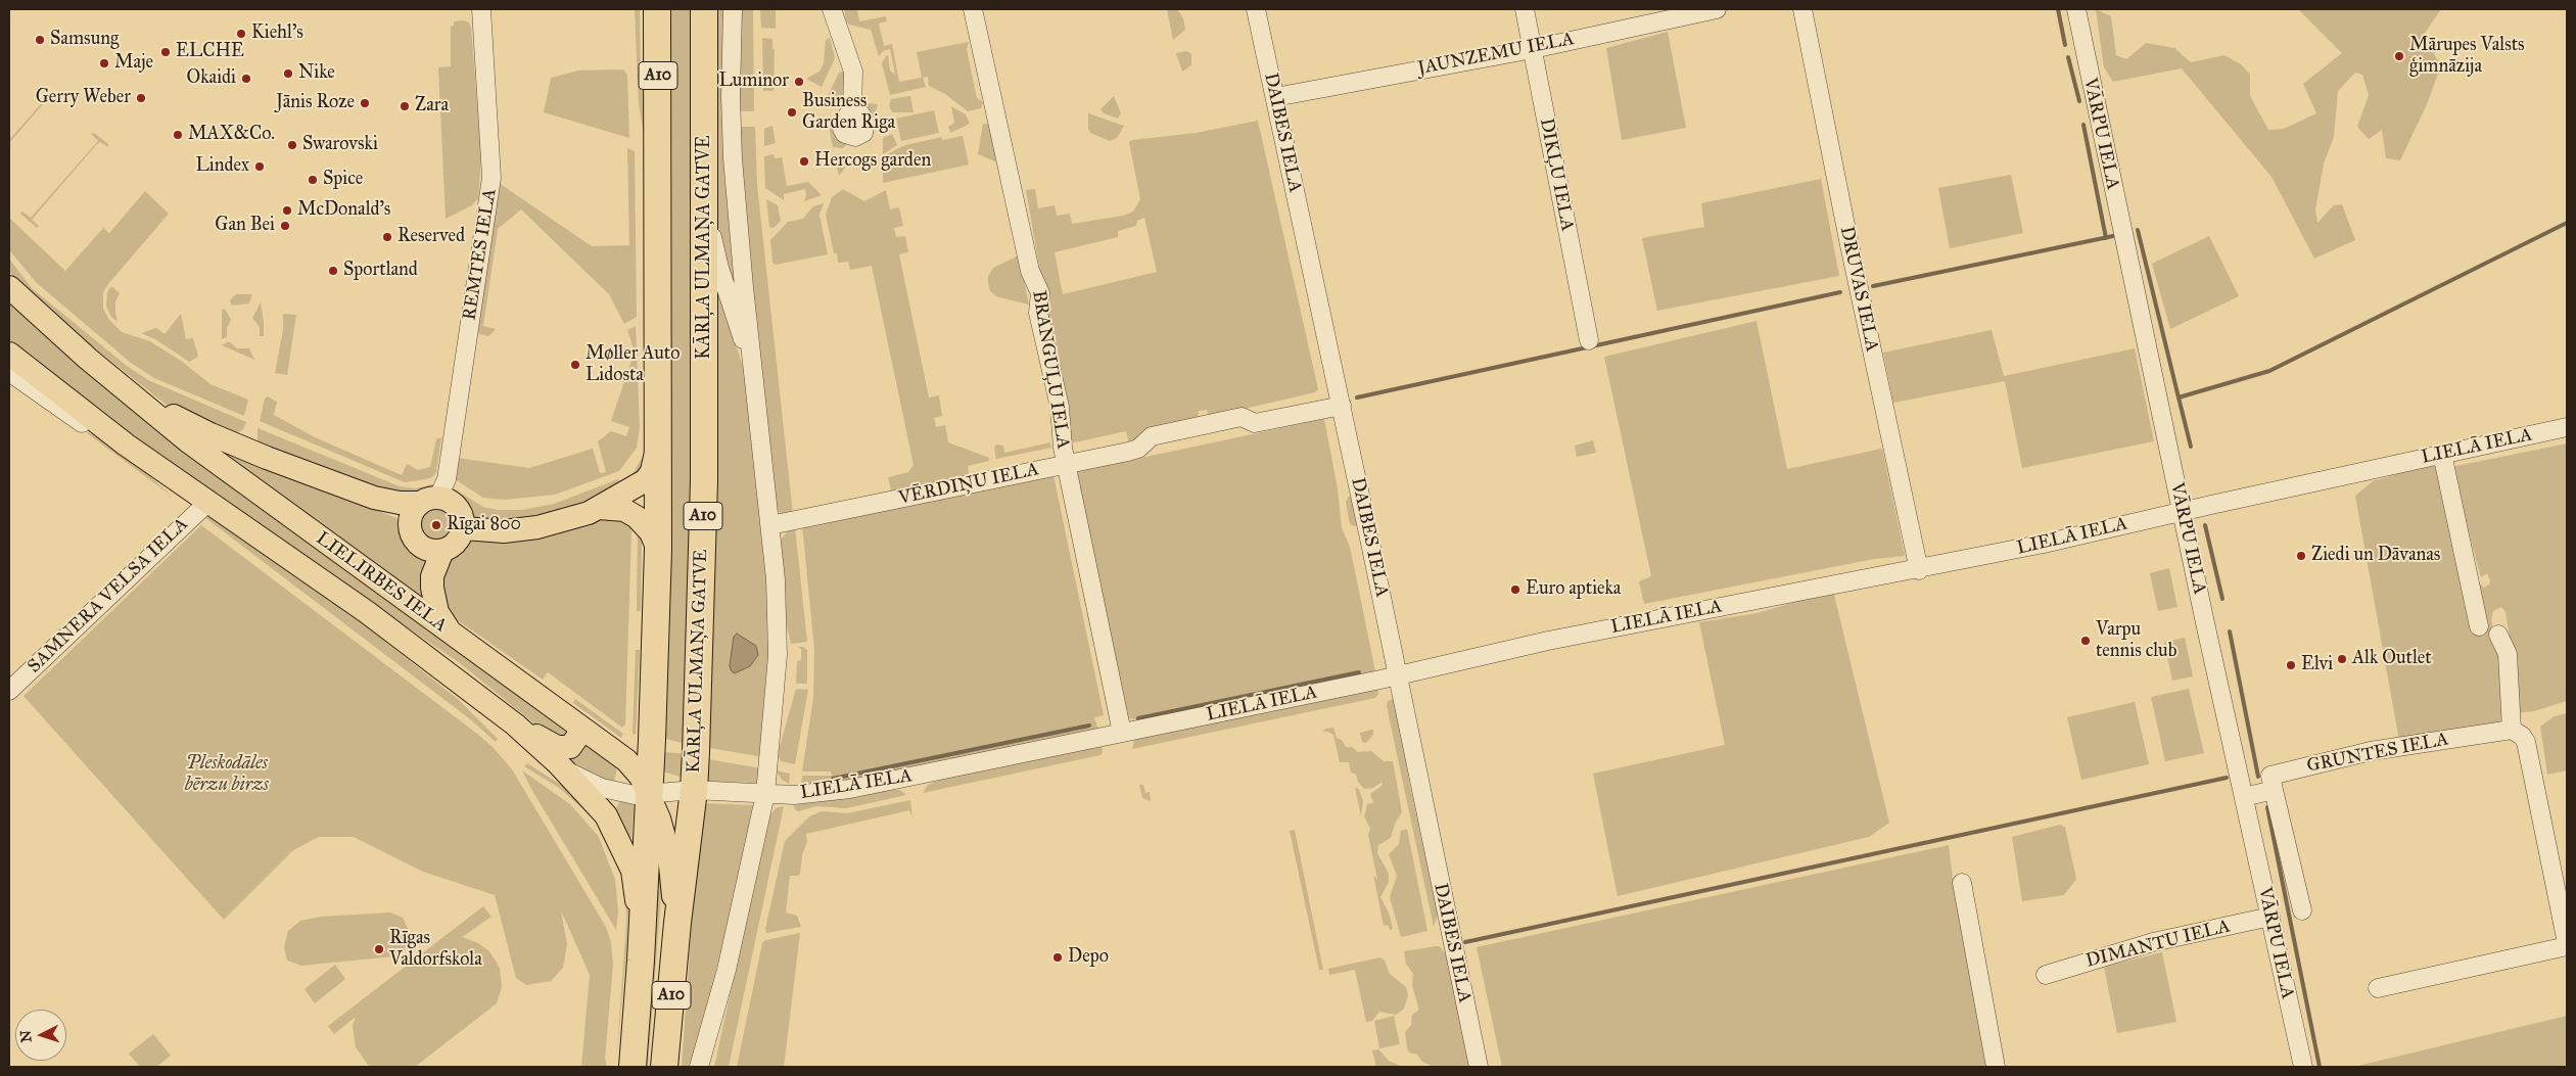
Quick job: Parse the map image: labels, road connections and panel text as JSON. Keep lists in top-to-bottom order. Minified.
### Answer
{"streets":{"highway":["A10","KĀRĻA ULMAŅA GATVE"],"main road":["LIELIRBES IELA"],"street":["JAUNZEMU IELA","DAIBES IELA","VĀRPU IELA","DIKĻU IELA","REMTES IELA","DRUVAS IELA","BRANGUĻU IELA","LIELĀ IELA","VĒRDIŅU IELA","SAMNERA VELSA IELA","GRUNTES IELA","DIMANTU IELA"]},"crossings":[["JAUNZEMU IELA","DAIBES IELA"],["JAUNZEMU IELA","DIKĻU IELA"],["A10","LIELĀ IELA"],["A10","LIELIRBES IELA"],["DAIBES IELA","LIELĀ IELA"],["DAIBES IELA","VĒRDIŅU IELA"],["VĀRPU IELA","LIELĀ IELA"],["VĀRPU IELA","DIMANTU IELA"],["KĀRĻA ULMAŅA GATVE","LIELĀ IELA"],["DRUVAS IELA","LIELĀ IELA"],["BRANGUĻU IELA","LIELĀ IELA"],["BRANGUĻU IELA","VĒRDIŅU IELA"],["LIELĀ IELA","LIELIRBES IELA"],["LIELIRBES IELA","SAMNERA VELSA IELA"]],"parks":["Pleskodāles bērzu birzs"],"places":["Kiehl's","Samsung","ELCHE","Mārupes Valsts ģimnāzija","Maje","Nike","Okaidi","Luminor","Gerry Weber","Jānis Roze","Zara","Business Garden Riga","MAX&Co.","Swarovski","Hercogs garden","Lindex","Spice","McDonald's","Gan Bei","Reserved","Sportland","Møller Auto Lidosta","Rīgai 800","Ziedi un Dāvanas","Euro aptieka","Varpu tennis club","Alk Outlet","Elvi","Rīgas Valdorfskola","Depo"],"north":"left"}
